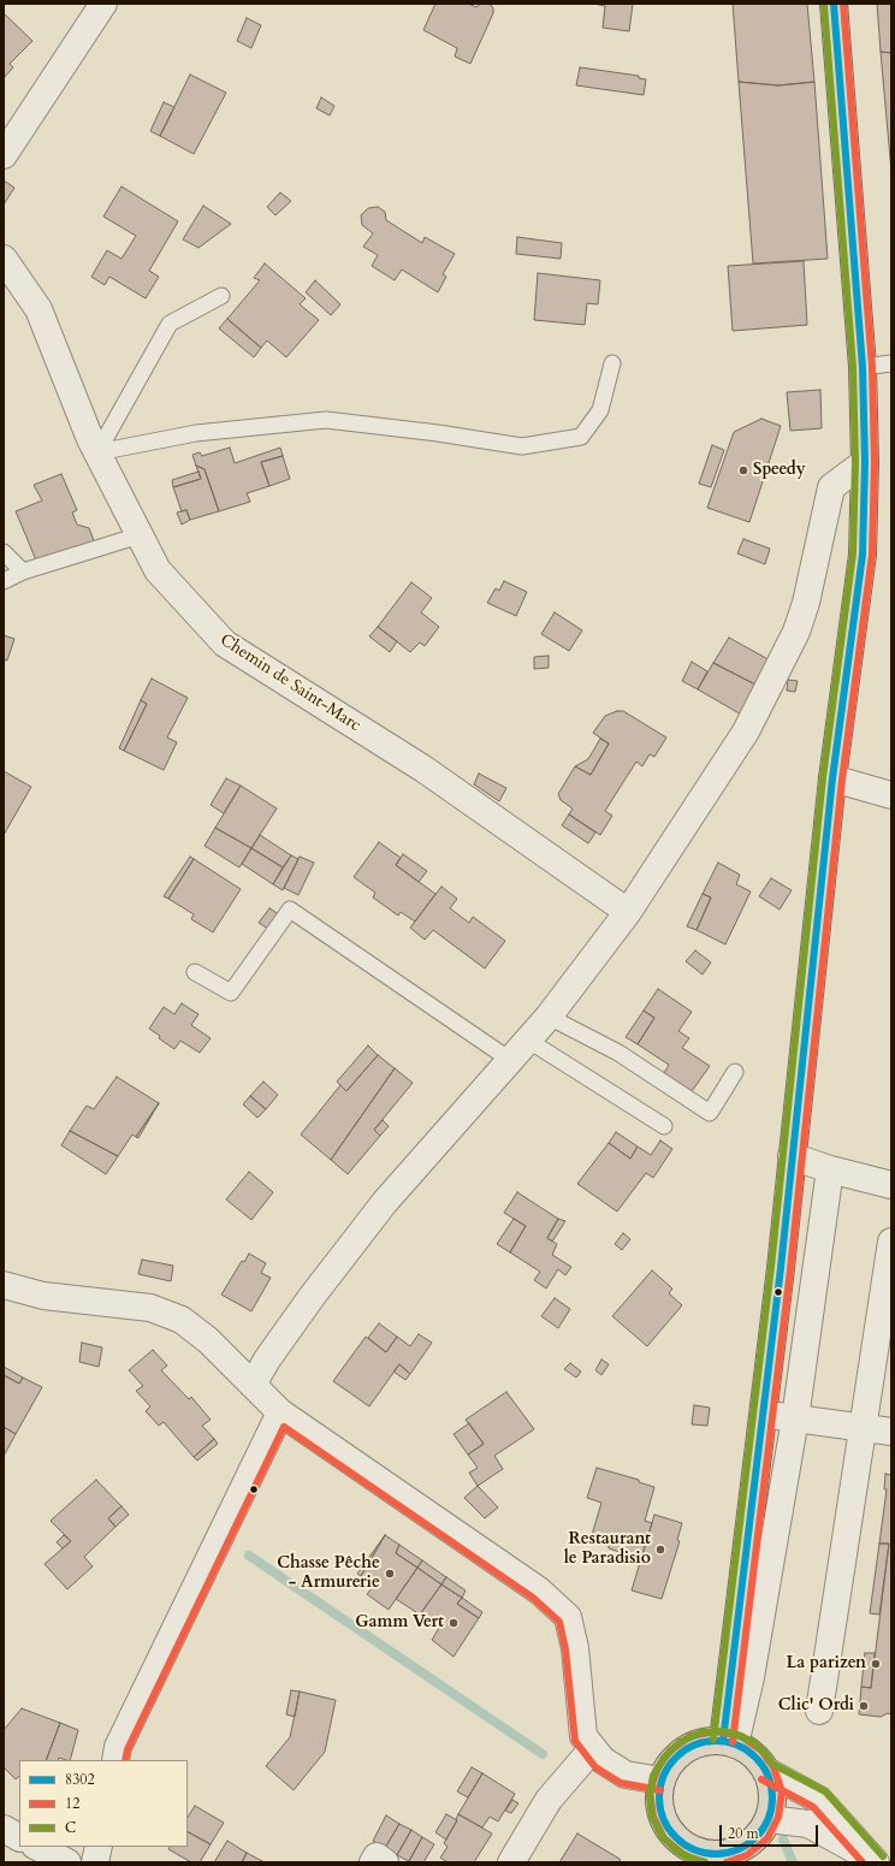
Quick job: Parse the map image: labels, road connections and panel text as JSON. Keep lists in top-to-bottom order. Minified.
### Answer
{"streets":{"street":["Chemin de Saint-Marc"]},"places":["Speedy","Restaurant le Paradisio","Chasse Pêche - Armurerie","Gamm Vert","La parizen","Clic' Ordi"],"lines":["transit line 8302","transit line 12","transit line C"],"legend":["8302","12","C"],"scale_bar":"20 m"}
